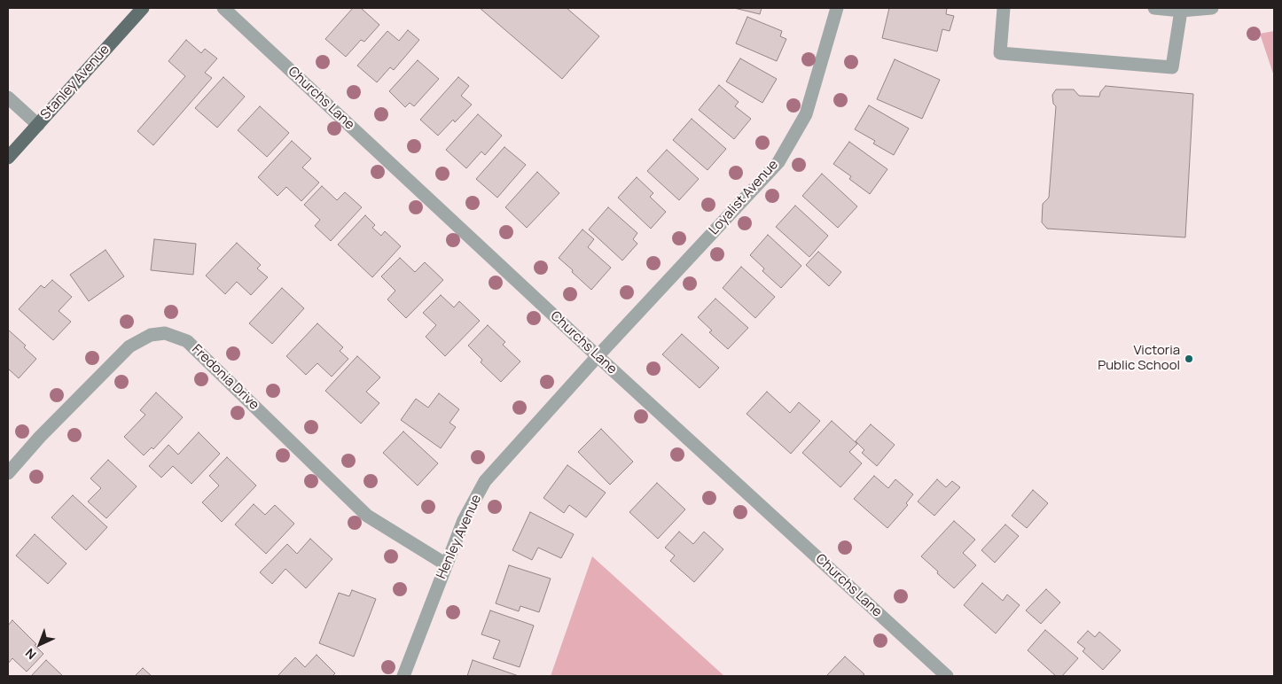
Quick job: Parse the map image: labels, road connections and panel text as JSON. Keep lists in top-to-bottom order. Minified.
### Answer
{"streets":{"main road":["Stanley Avenue"],"street":["Churchs Lane","Loyalist Avenue","Fredonia Drive","Henley Avenue"]},"crossings":[["Churchs Lane","Loyalist Avenue"],["Churchs Lane","Henley Avenue"],["Loyalist Avenue","Henley Avenue"],["Fredonia Drive","Henley Avenue"]],"places":["Victoria Public School"],"north":"bottom left"}
